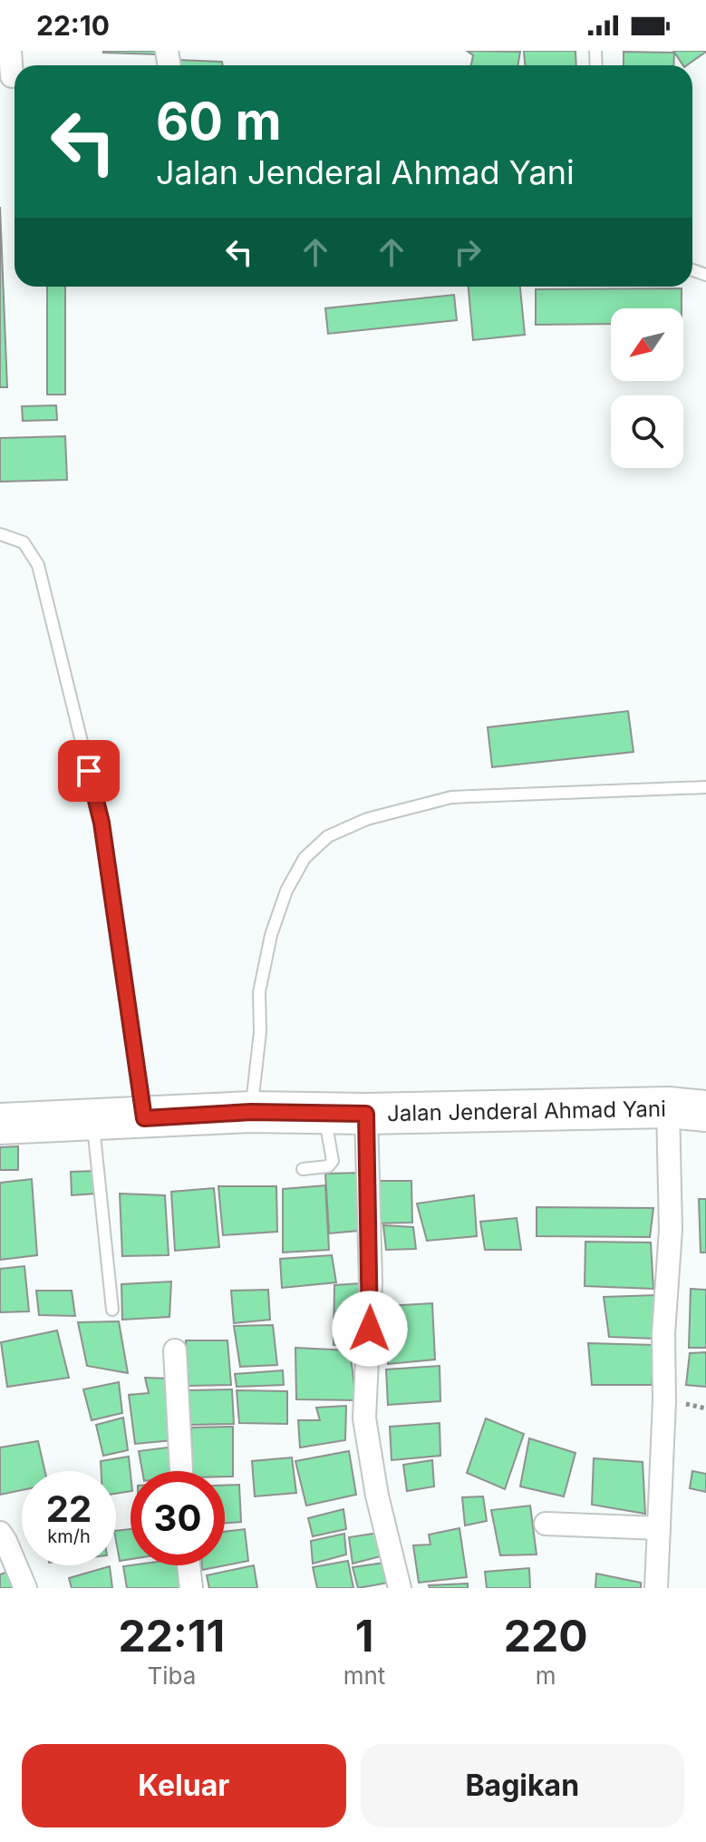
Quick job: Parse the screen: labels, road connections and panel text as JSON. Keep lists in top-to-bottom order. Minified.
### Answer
{"streets":{"highway":["Jalan Jenderal Ahmad Yani"]},"north":"bottom left","page":{"status":"22:10","turn":["60 m","Jalan Jenderal Ahmad Yani"],"speed":"22 km/h","limit":"30","eta":["22:11","Tiba","1","mnt","220","m"],"buttons":["Keluar","Bagikan"]}}
